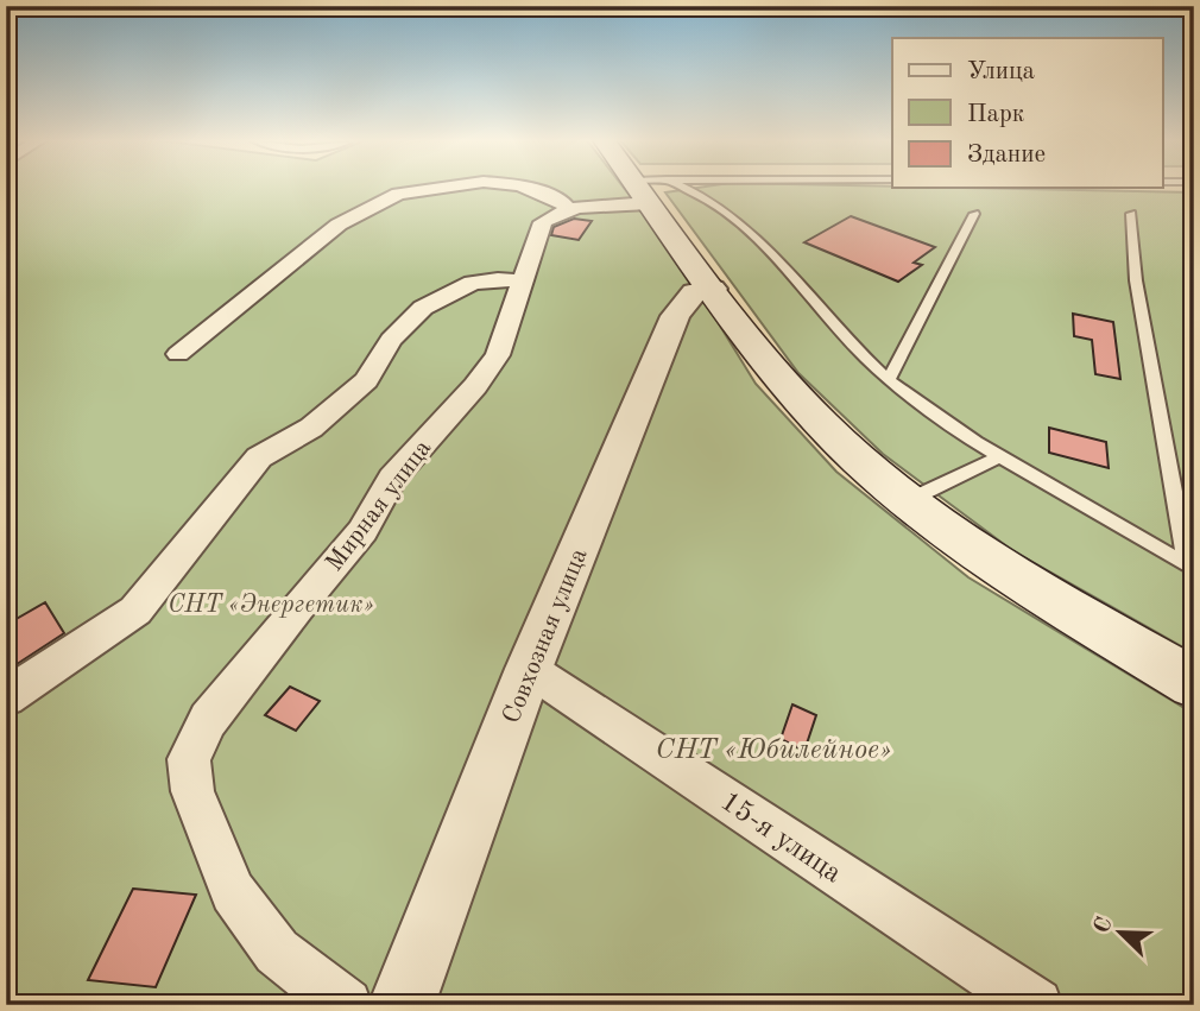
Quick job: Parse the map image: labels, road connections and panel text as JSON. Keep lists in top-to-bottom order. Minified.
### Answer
{"streets":{"street":["Мирная улица","Совхозная улица","15-я улица"]},"crossings":[["Совхозная улица","15-я улица"]],"parks":["СНТ «Энергетик»","СНТ «Юбилейное»"],"legend":["Улица","Парк","Здание"],"north":"top left"}
